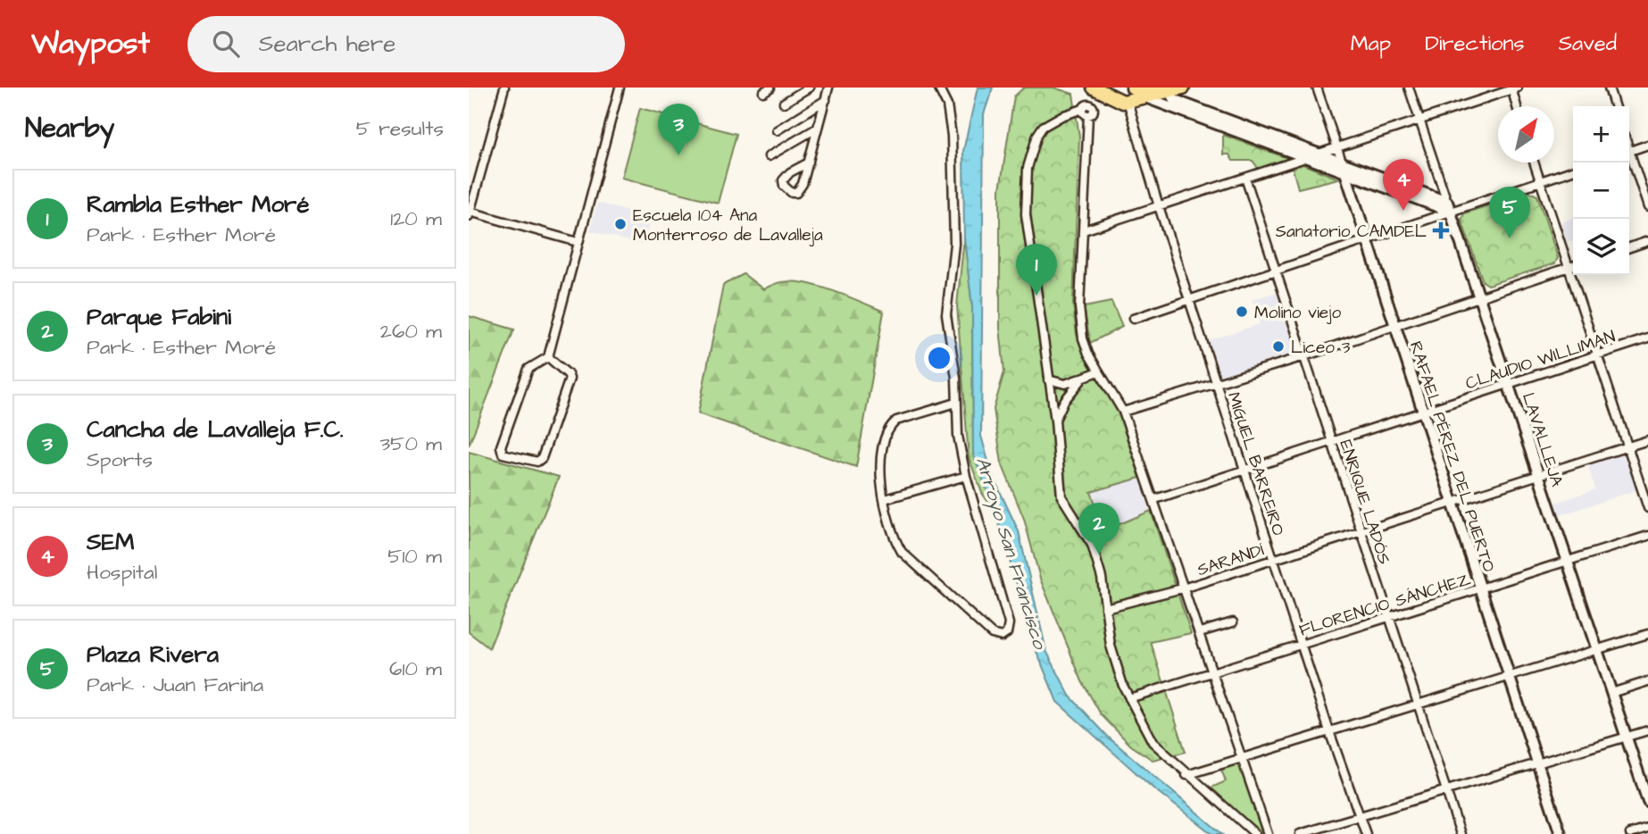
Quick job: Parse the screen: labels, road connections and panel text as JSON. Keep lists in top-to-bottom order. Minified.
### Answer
{"streets":{"main road":["LAVALLEJA","RAFAEL PÉREZ DEL PUERTO"],"street":["CLAUDIO WILLIMAN","MIGUEL BARREIRO","ENRIQUE LADÓS","SARANDÍ","FLORENCIO SÁNCHEZ"]},"crossings":[["CLAUDIO WILLIMAN","LAVALLEJA"],["CLAUDIO WILLIMAN","RAFAEL PÉREZ DEL PUERTO"],["CLAUDIO WILLIMAN","MIGUEL BARREIRO"],["CLAUDIO WILLIMAN","ENRIQUE LADÓS"],["LAVALLEJA","SARANDÍ"],["LAVALLEJA","FLORENCIO SÁNCHEZ"],["RAFAEL PÉREZ DEL PUERTO","SARANDÍ"],["RAFAEL PÉREZ DEL PUERTO","FLORENCIO SÁNCHEZ"],["MIGUEL BARREIRO","SARANDÍ"],["MIGUEL BARREIRO","FLORENCIO SÁNCHEZ"],["ENRIQUE LADÓS","SARANDÍ"],["ENRIQUE LADÓS","FLORENCIO SÁNCHEZ"]],"water":["Arroyo San Francisco"],"places":{"other":["Escuela 104 Ana Monterroso de Lavalleja","Molino viejo","Liceo 3"],"health":["Sanatorio CAMDEL"]},"north":"top right","page":{"header":"Waypost","search":"Search here","nav":["Map","Directions","Saved"],"heading":["Nearby","5 results"],"pins":["3","4","5","1","2"],"map_buttons":["+","−"],"list":[{"mark":"1","name":"Rambla Esther Moré","note":"Park · Esther Moré","value":"120 m"},{"mark":"2","name":"Parque Fabini","note":"Park · Esther Moré","value":"260 m"},{"mark":"3","name":"Cancha de Lavalleja F.C.","note":"Sports","value":"350 m"},{"mark":"4","name":"SEM","note":"Hospital","value":"510 m"},{"mark":"5","name":"Plaza Rivera","note":"Park · Juan Farina","value":"610 m"}]}}
